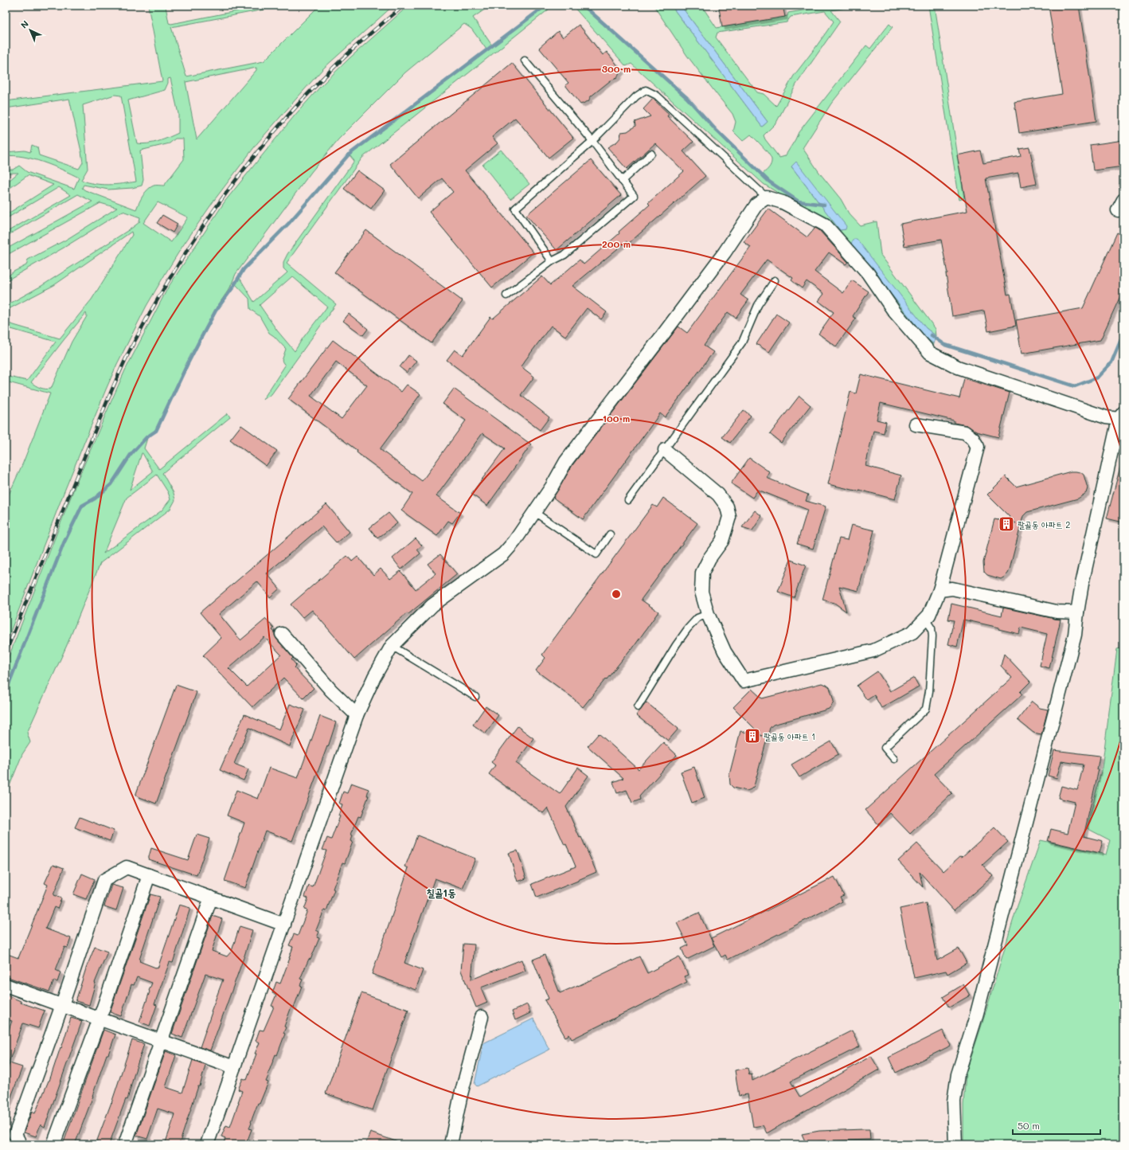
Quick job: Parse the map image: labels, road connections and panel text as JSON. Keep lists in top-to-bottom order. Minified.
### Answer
{"districts":["칠골1동"],"places":{"building":["팔골동 아파트 2","팔골동 아파트 1"]},"scale_bar":"50 m","north":"top left","rings":["300 m","200 m","100 m"]}
